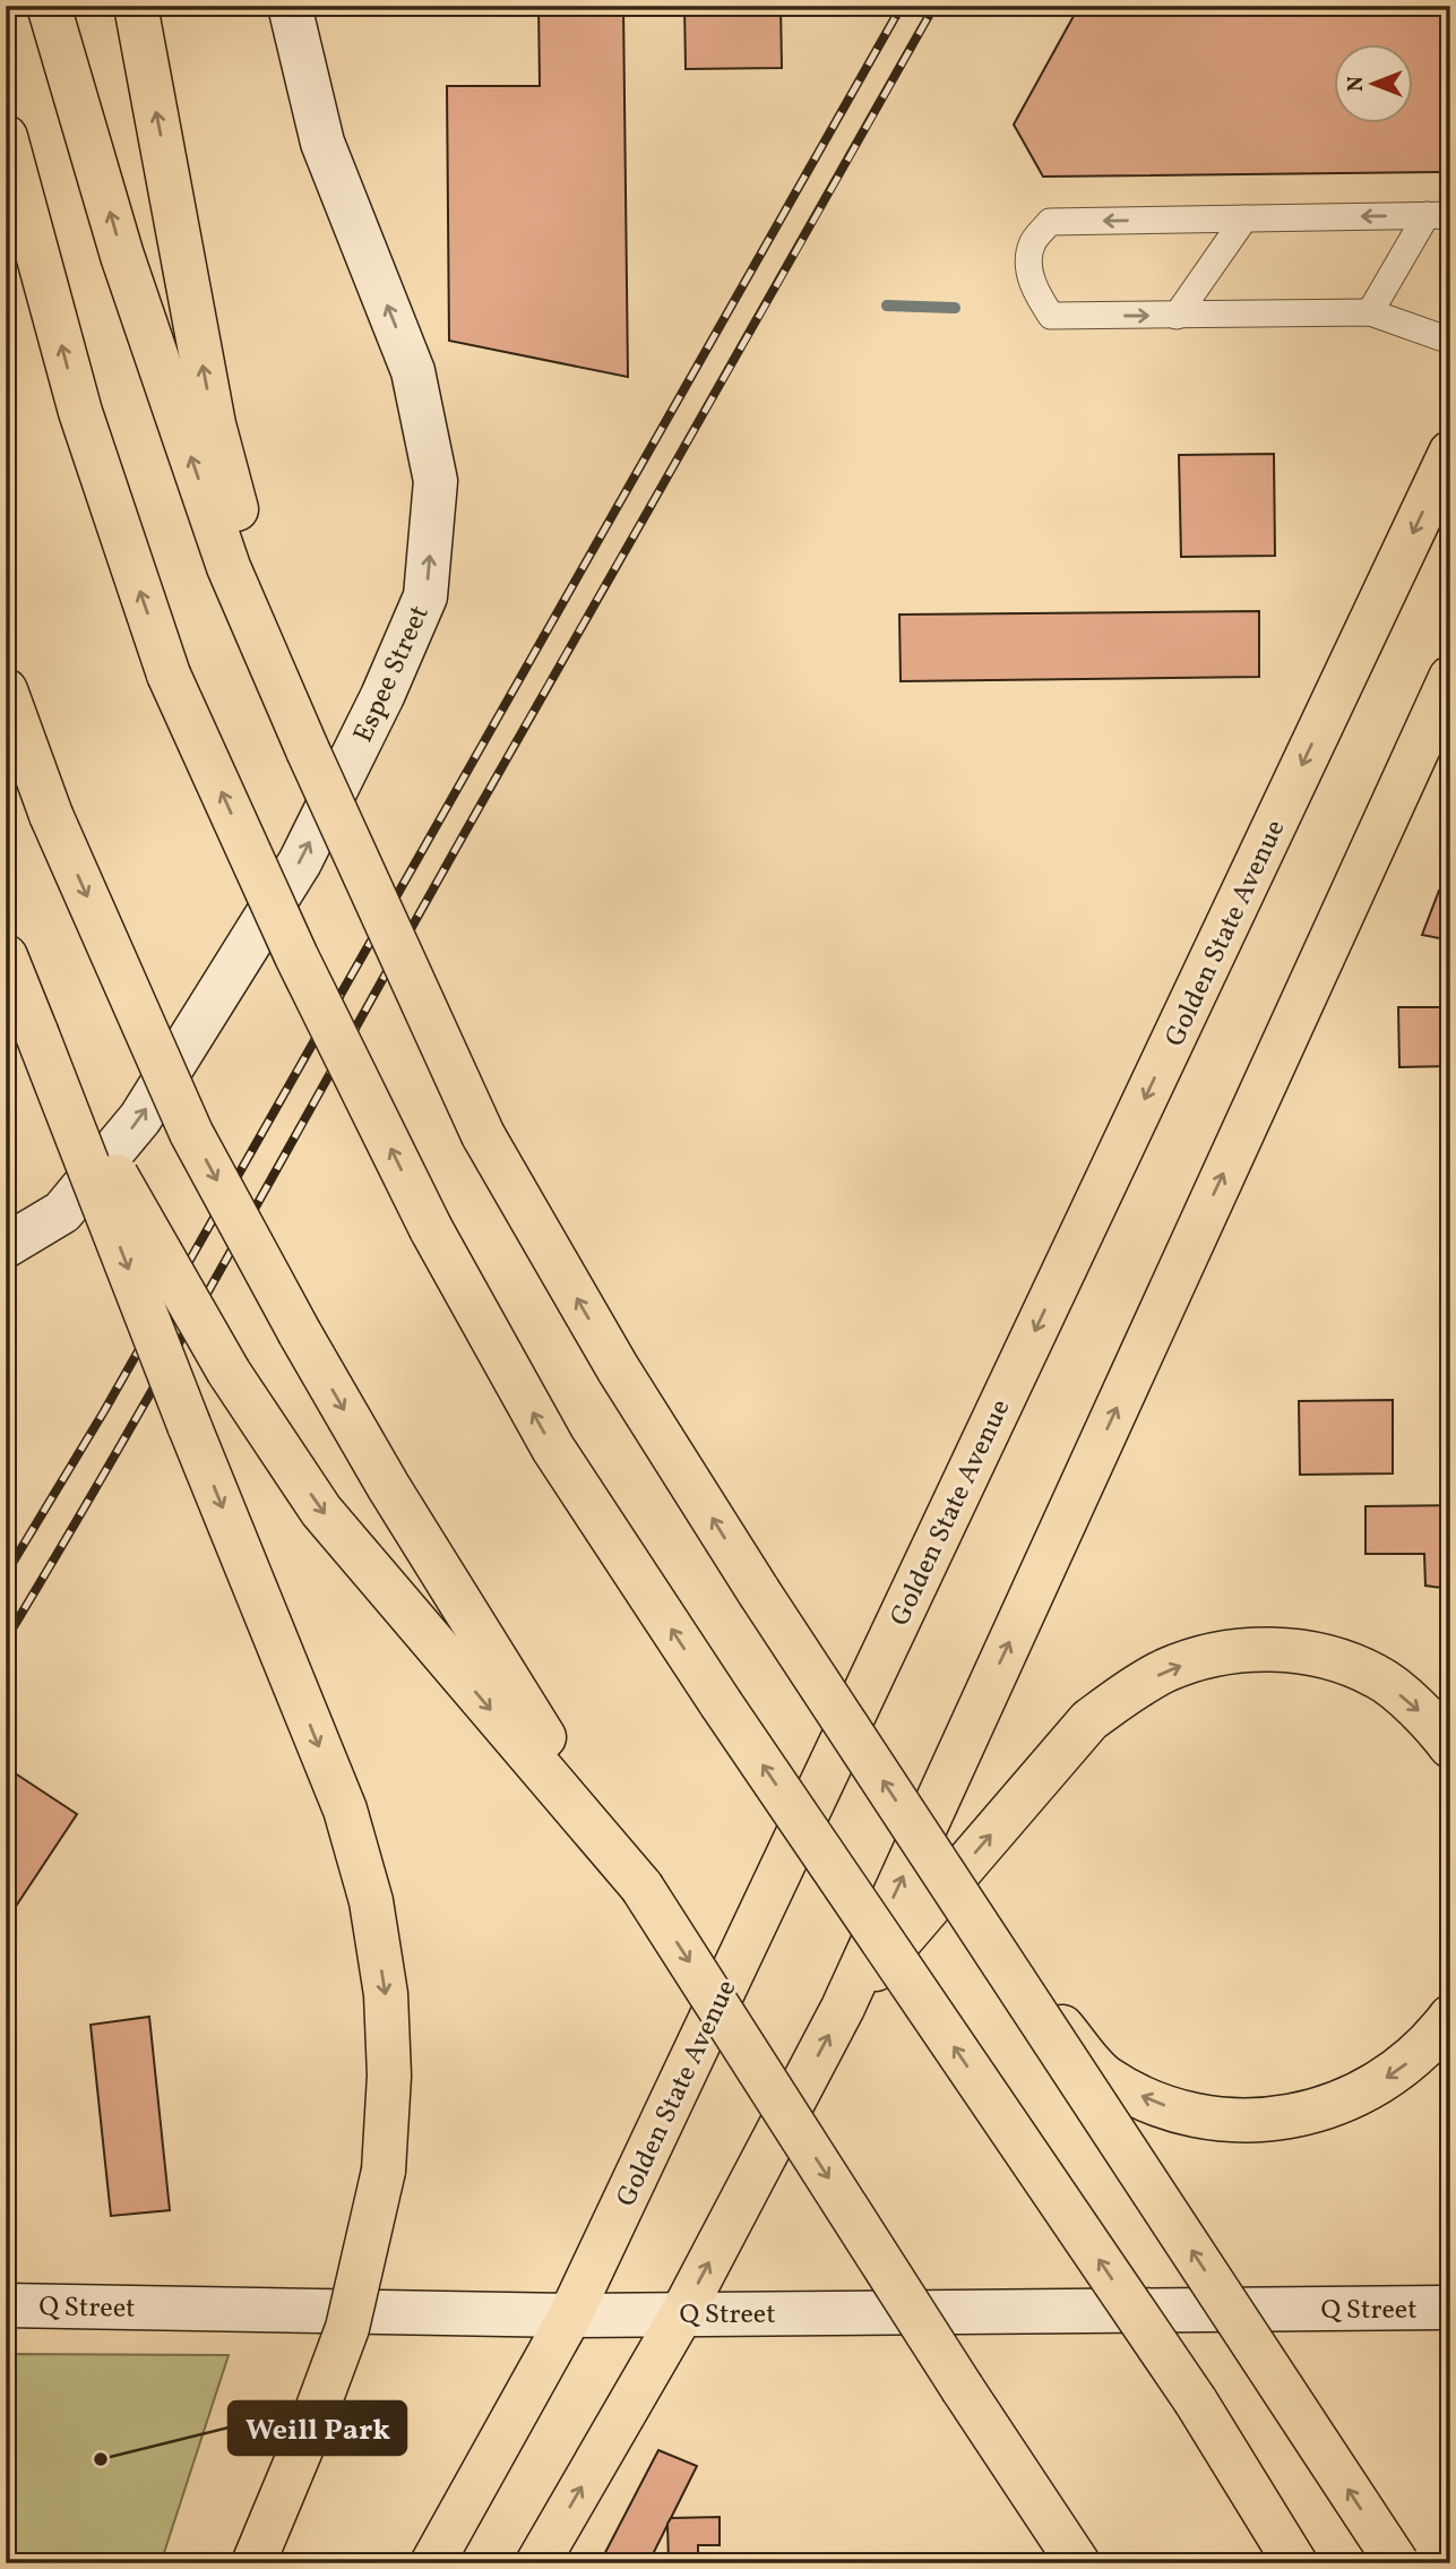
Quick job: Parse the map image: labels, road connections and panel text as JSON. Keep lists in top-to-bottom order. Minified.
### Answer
{"streets":{"highway":["Golden State Avenue"],"street":["Espee Street","Q Street"]},"crossings":[["Golden State Avenue","Q Street"]],"one_way":["Espee Street"],"places":["Weill Park"],"north":"left"}
